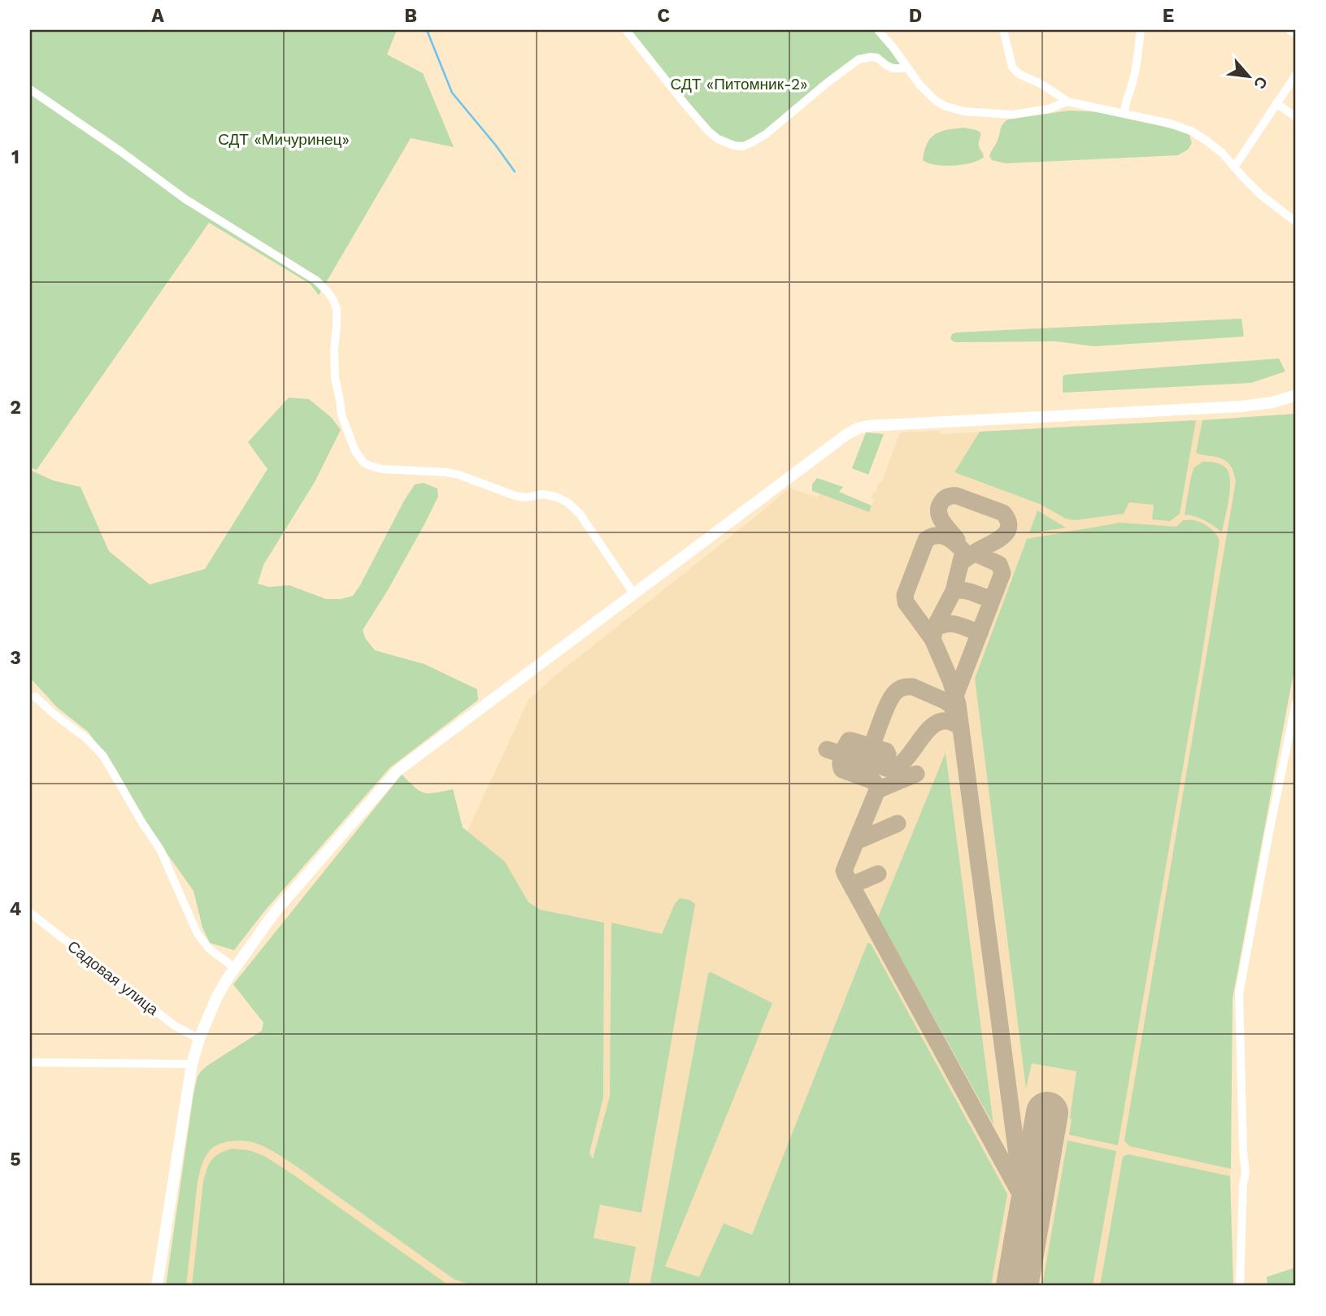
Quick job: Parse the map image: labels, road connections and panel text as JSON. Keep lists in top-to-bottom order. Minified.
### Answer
{"streets":{"street":["Садовая улица"]},"parks":["СДТ «Питомник-2»","СДТ «Мичуринец»"],"north":"bottom right","grid":{"columns":["A","B","C","D","E"],"rows":["1","2","3","4","5"]}}
